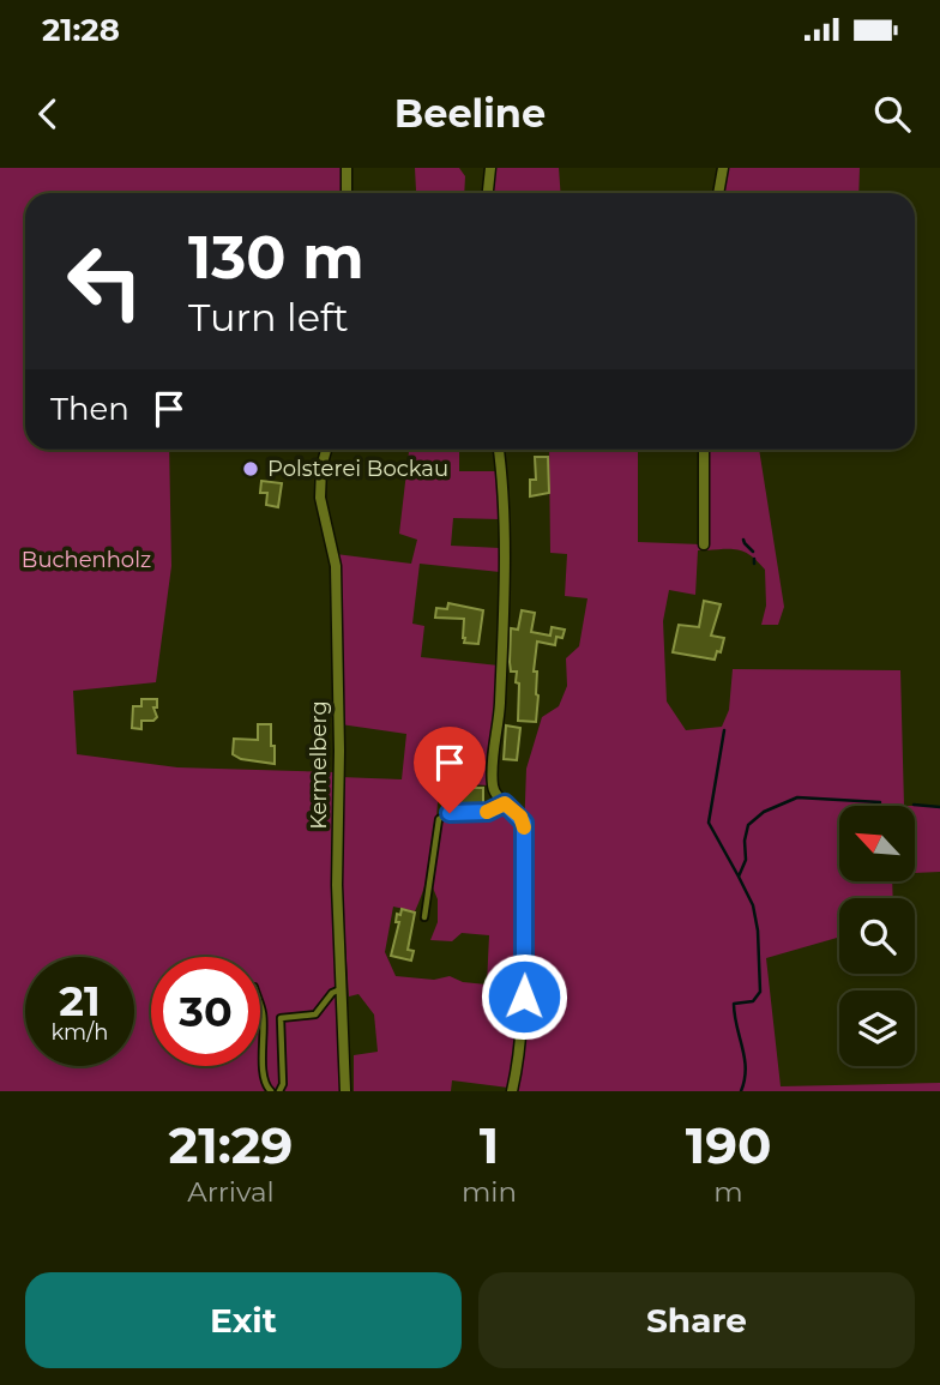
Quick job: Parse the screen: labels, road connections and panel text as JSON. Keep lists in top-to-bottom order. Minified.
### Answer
{"streets":{"street":["Kermelberg"]},"parks":["Buchenholz"],"places":["Polsterei Bockau"],"north":"top left","page":{"status":"21:28","header":"Beeline","turn":["130 m","Turn left"],"then":"Then","speed":"21 km/h","limit":"30","eta":["21:29","Arrival","1","min","190","m"],"buttons":["Exit","Share"]}}
